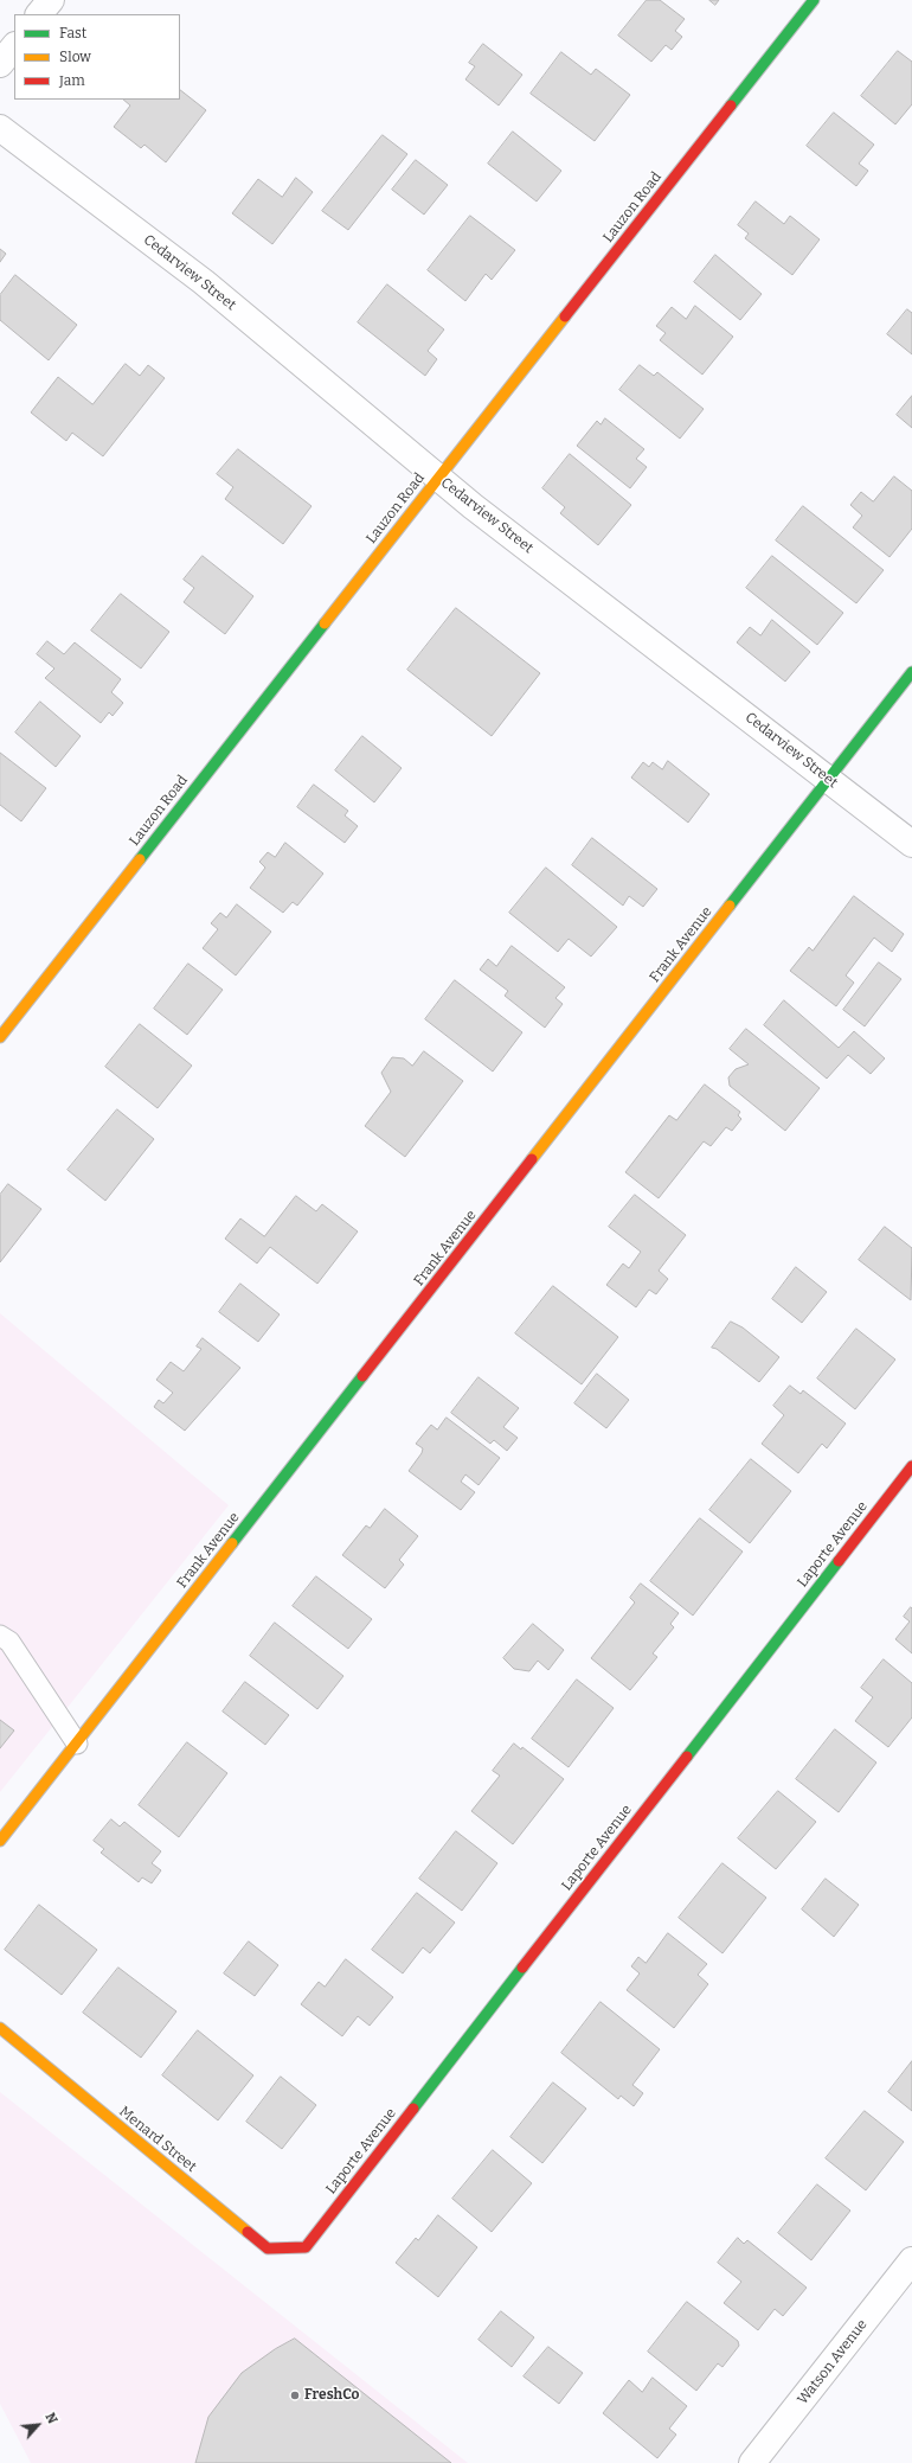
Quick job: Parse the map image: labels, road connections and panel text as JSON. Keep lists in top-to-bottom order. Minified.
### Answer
{"streets":{"street":["Lauzon Road","Cedarview Street","Frank Avenue","Laporte Avenue","Menard Street","Watson Avenue"]},"crossings":[["Lauzon Road","Cedarview Street"],["Cedarview Street","Frank Avenue"],["Laporte Avenue","Menard Street"]],"places":["FreshCo"],"legend":["Fast","Slow","Jam"],"north":"top right"}
